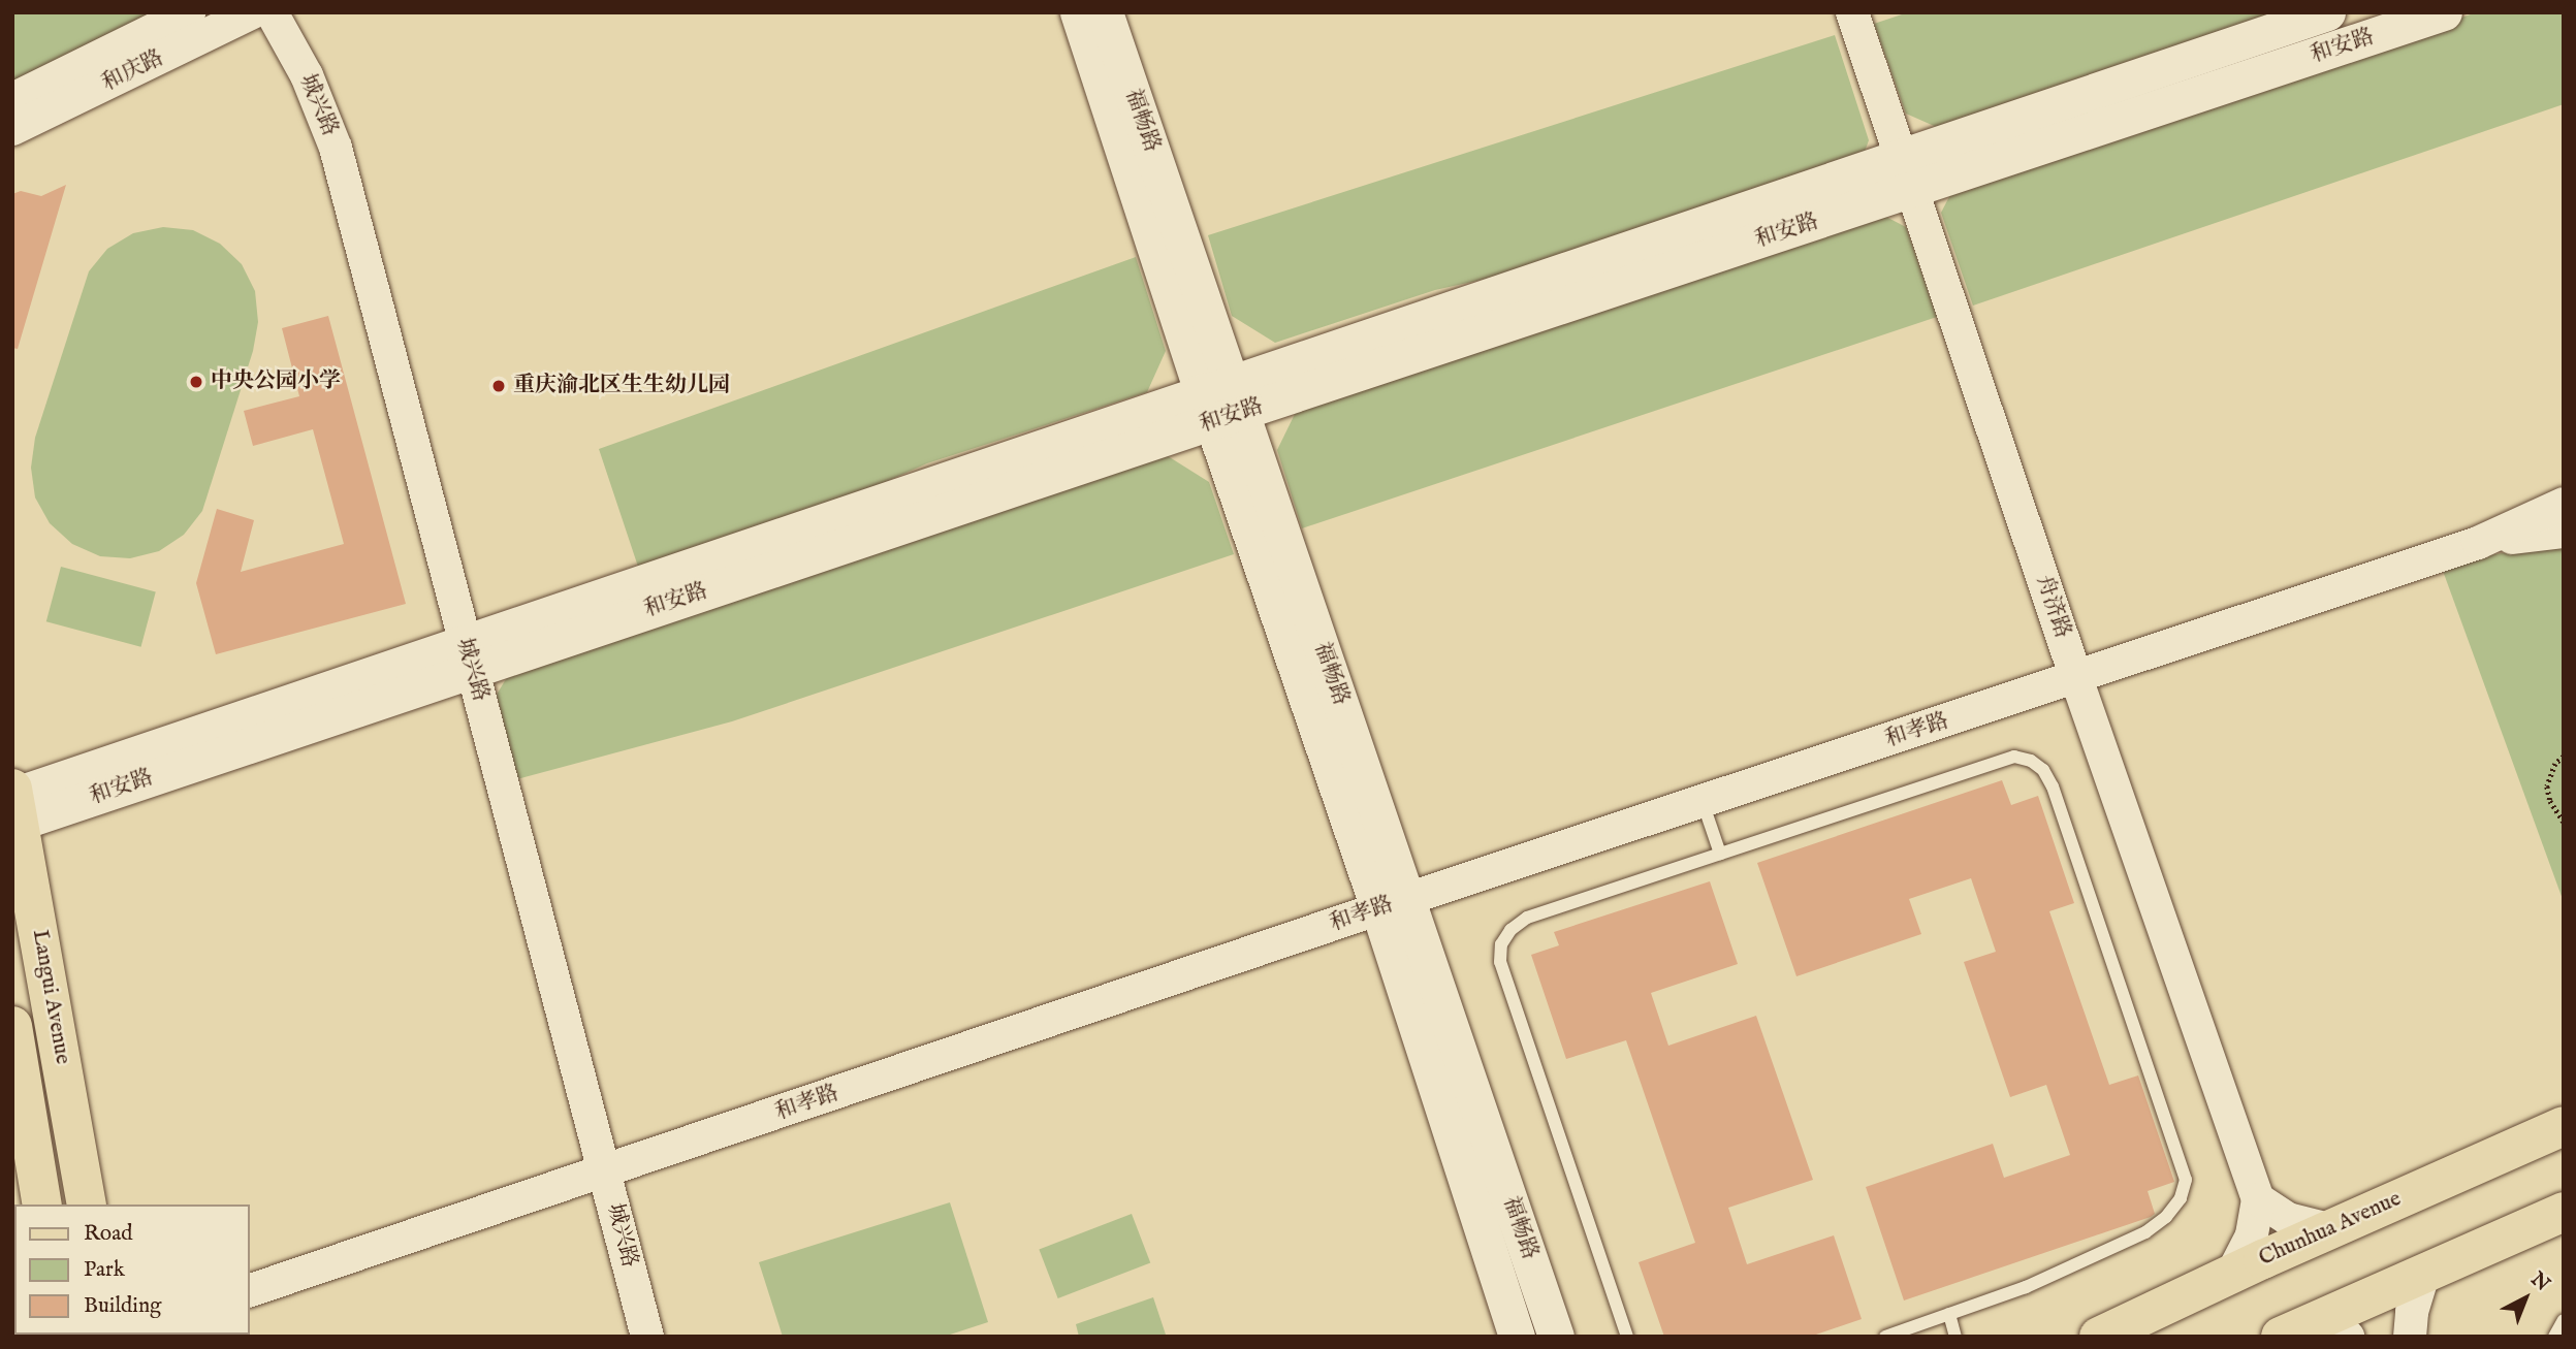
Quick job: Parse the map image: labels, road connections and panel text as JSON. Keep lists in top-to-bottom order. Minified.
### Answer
{"streets":{"main road":["和安路","福畅路","Langui Avenue","Chunhua Avenue"],"street":["和庆路","城兴路","舟济路","和孝路"]},"crossings":[["和安路","城兴路"],["和安路","福畅路"],["和安路","舟济路"],["和安路","Langui Avenue"],["城兴路","和孝路"],["福畅路","和孝路"],["舟济路","和孝路"]],"places":["中央公园小学","重庆渝北区生生幼儿园"],"legend":["Road","Park","Building"],"north":"top right"}
